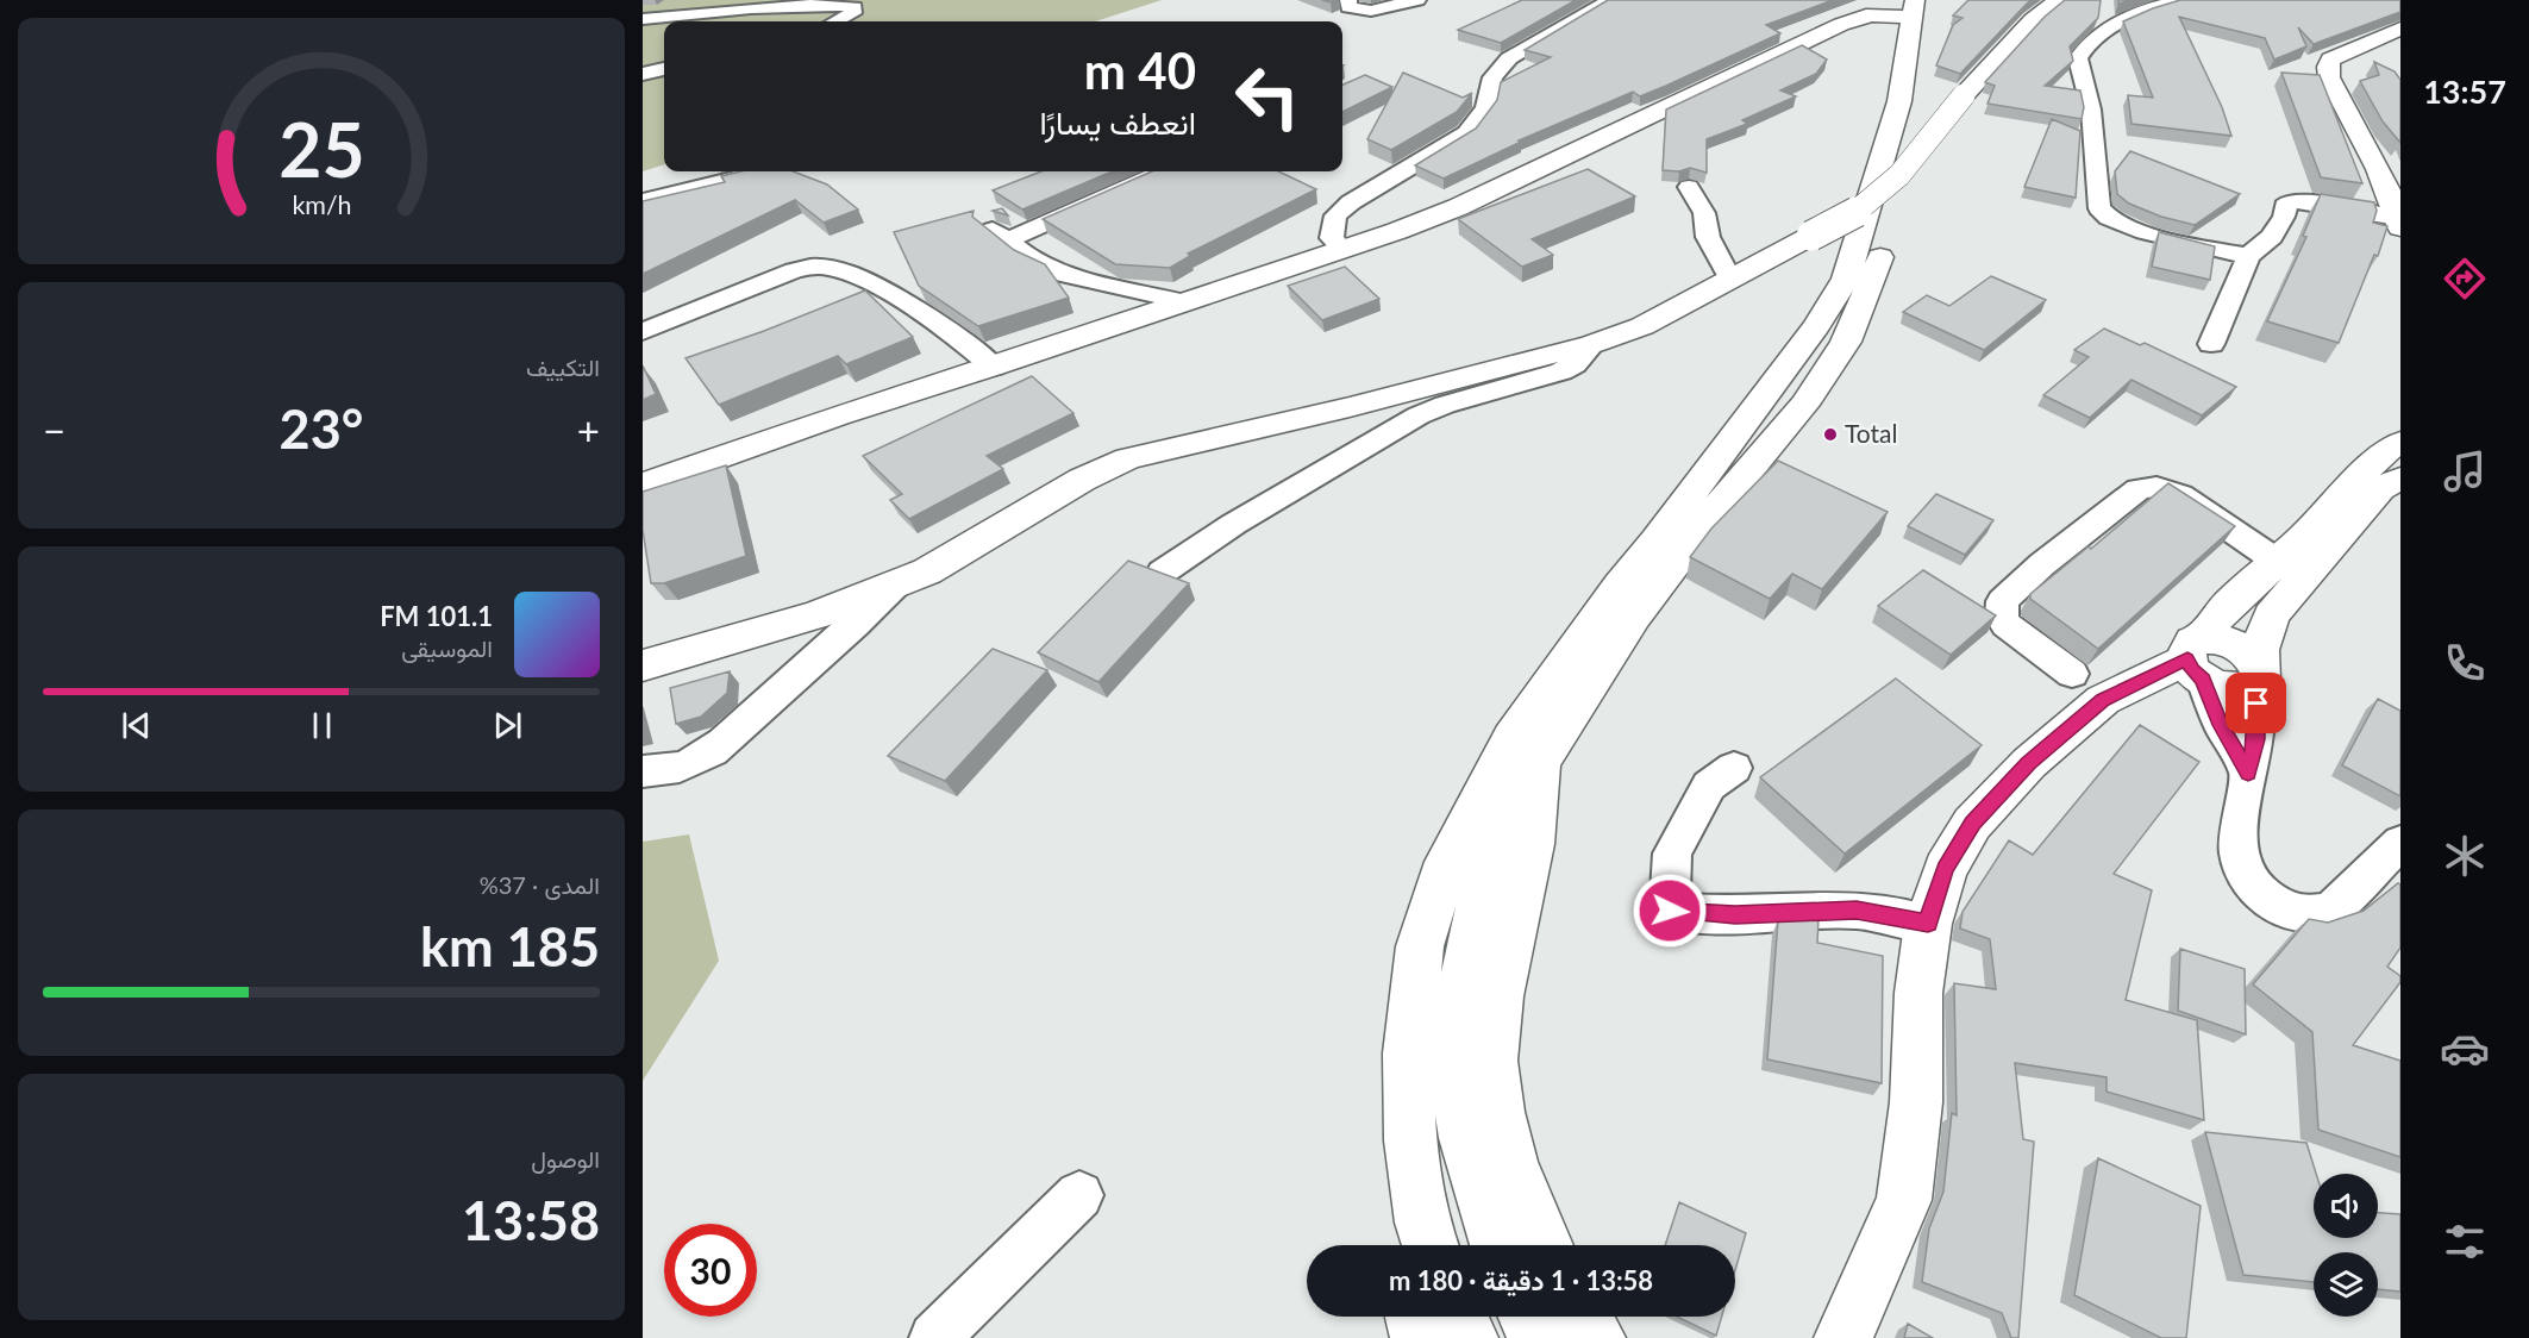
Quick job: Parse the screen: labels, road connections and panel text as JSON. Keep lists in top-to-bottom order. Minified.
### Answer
{"places":["Total"],"page":{"tabs":"13:57","turn":["40 m","انعطف يسارًا"],"tile":["التكييف",["المدى · 37%","185 km"],["الوصول","13:58"]],"heat":["−","23°","+"],"song":["101.1 FM","الموسيقى"],"limit":"30","trip":"13:58 · 1 دقيقة · 180 m","gauge":["25","km/h"]}}
